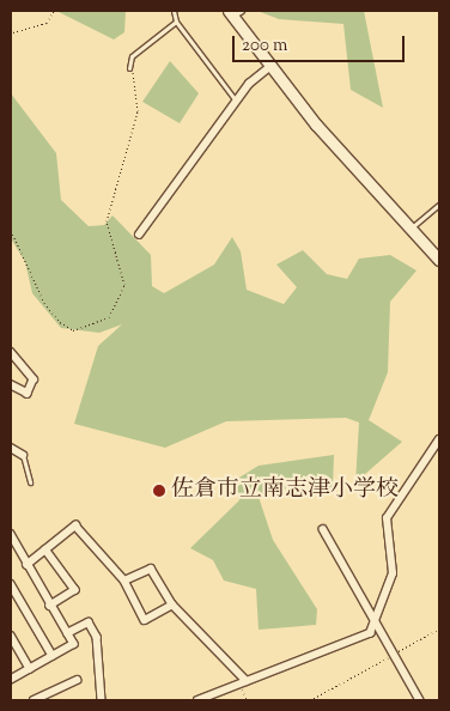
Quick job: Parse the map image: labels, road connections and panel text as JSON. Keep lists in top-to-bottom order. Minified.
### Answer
{"places":["佐倉市立南志津小学校"],"scale_bar":"200 m"}
